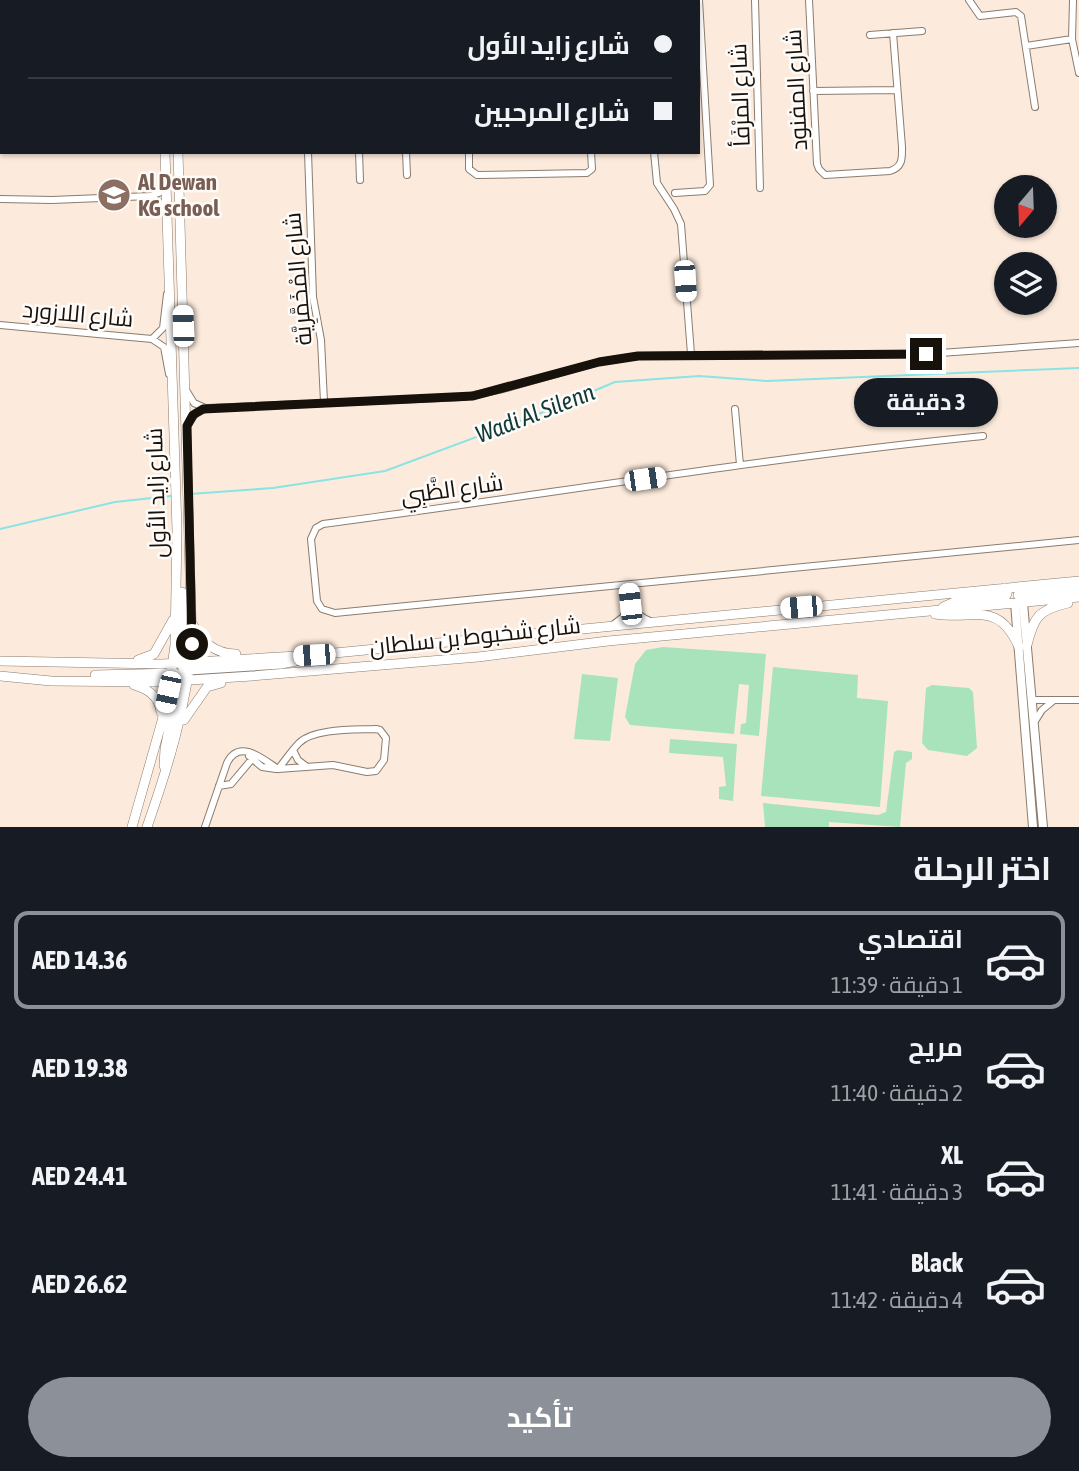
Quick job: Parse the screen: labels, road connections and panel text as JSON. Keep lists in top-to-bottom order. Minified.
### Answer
{"streets":{"main road":["شارع زايد الأول","شارع شخبوط بن سلطان"],"street":["شارع المفنود","شارع المرْفَأ","شارع المْخَمَّرِيَّة","شارع اللازورد","شارع الظَّبِي"]},"crossings":[["شارع اللازورد","شارع زايد الأول"],["شارع زايد الأول","شارع شخبوط بن سلطان"]],"water":["Wadi Al Silenn"],"places":{"school or university":["Al Dewan KG school"]},"north":"bottom","page":{"banner":["شارع زايد الأول","شارع المرحبين"],"bubble":"3 دقيقة","heading":"اختر الرحلة","list":[{"name":"اقتصادي","note":"1 دقيقة · 11:39","value":"AED 14.36"},{"name":"مريح","note":"2 دقيقة · 11:40","value":"AED 19.38"},{"name":"XL","note":"3 دقيقة · 11:41","value":"AED 24.41"},{"name":"Black","note":"4 دقيقة · 11:42","value":"AED 26.62"}],"buttons":"تأكيد"}}
